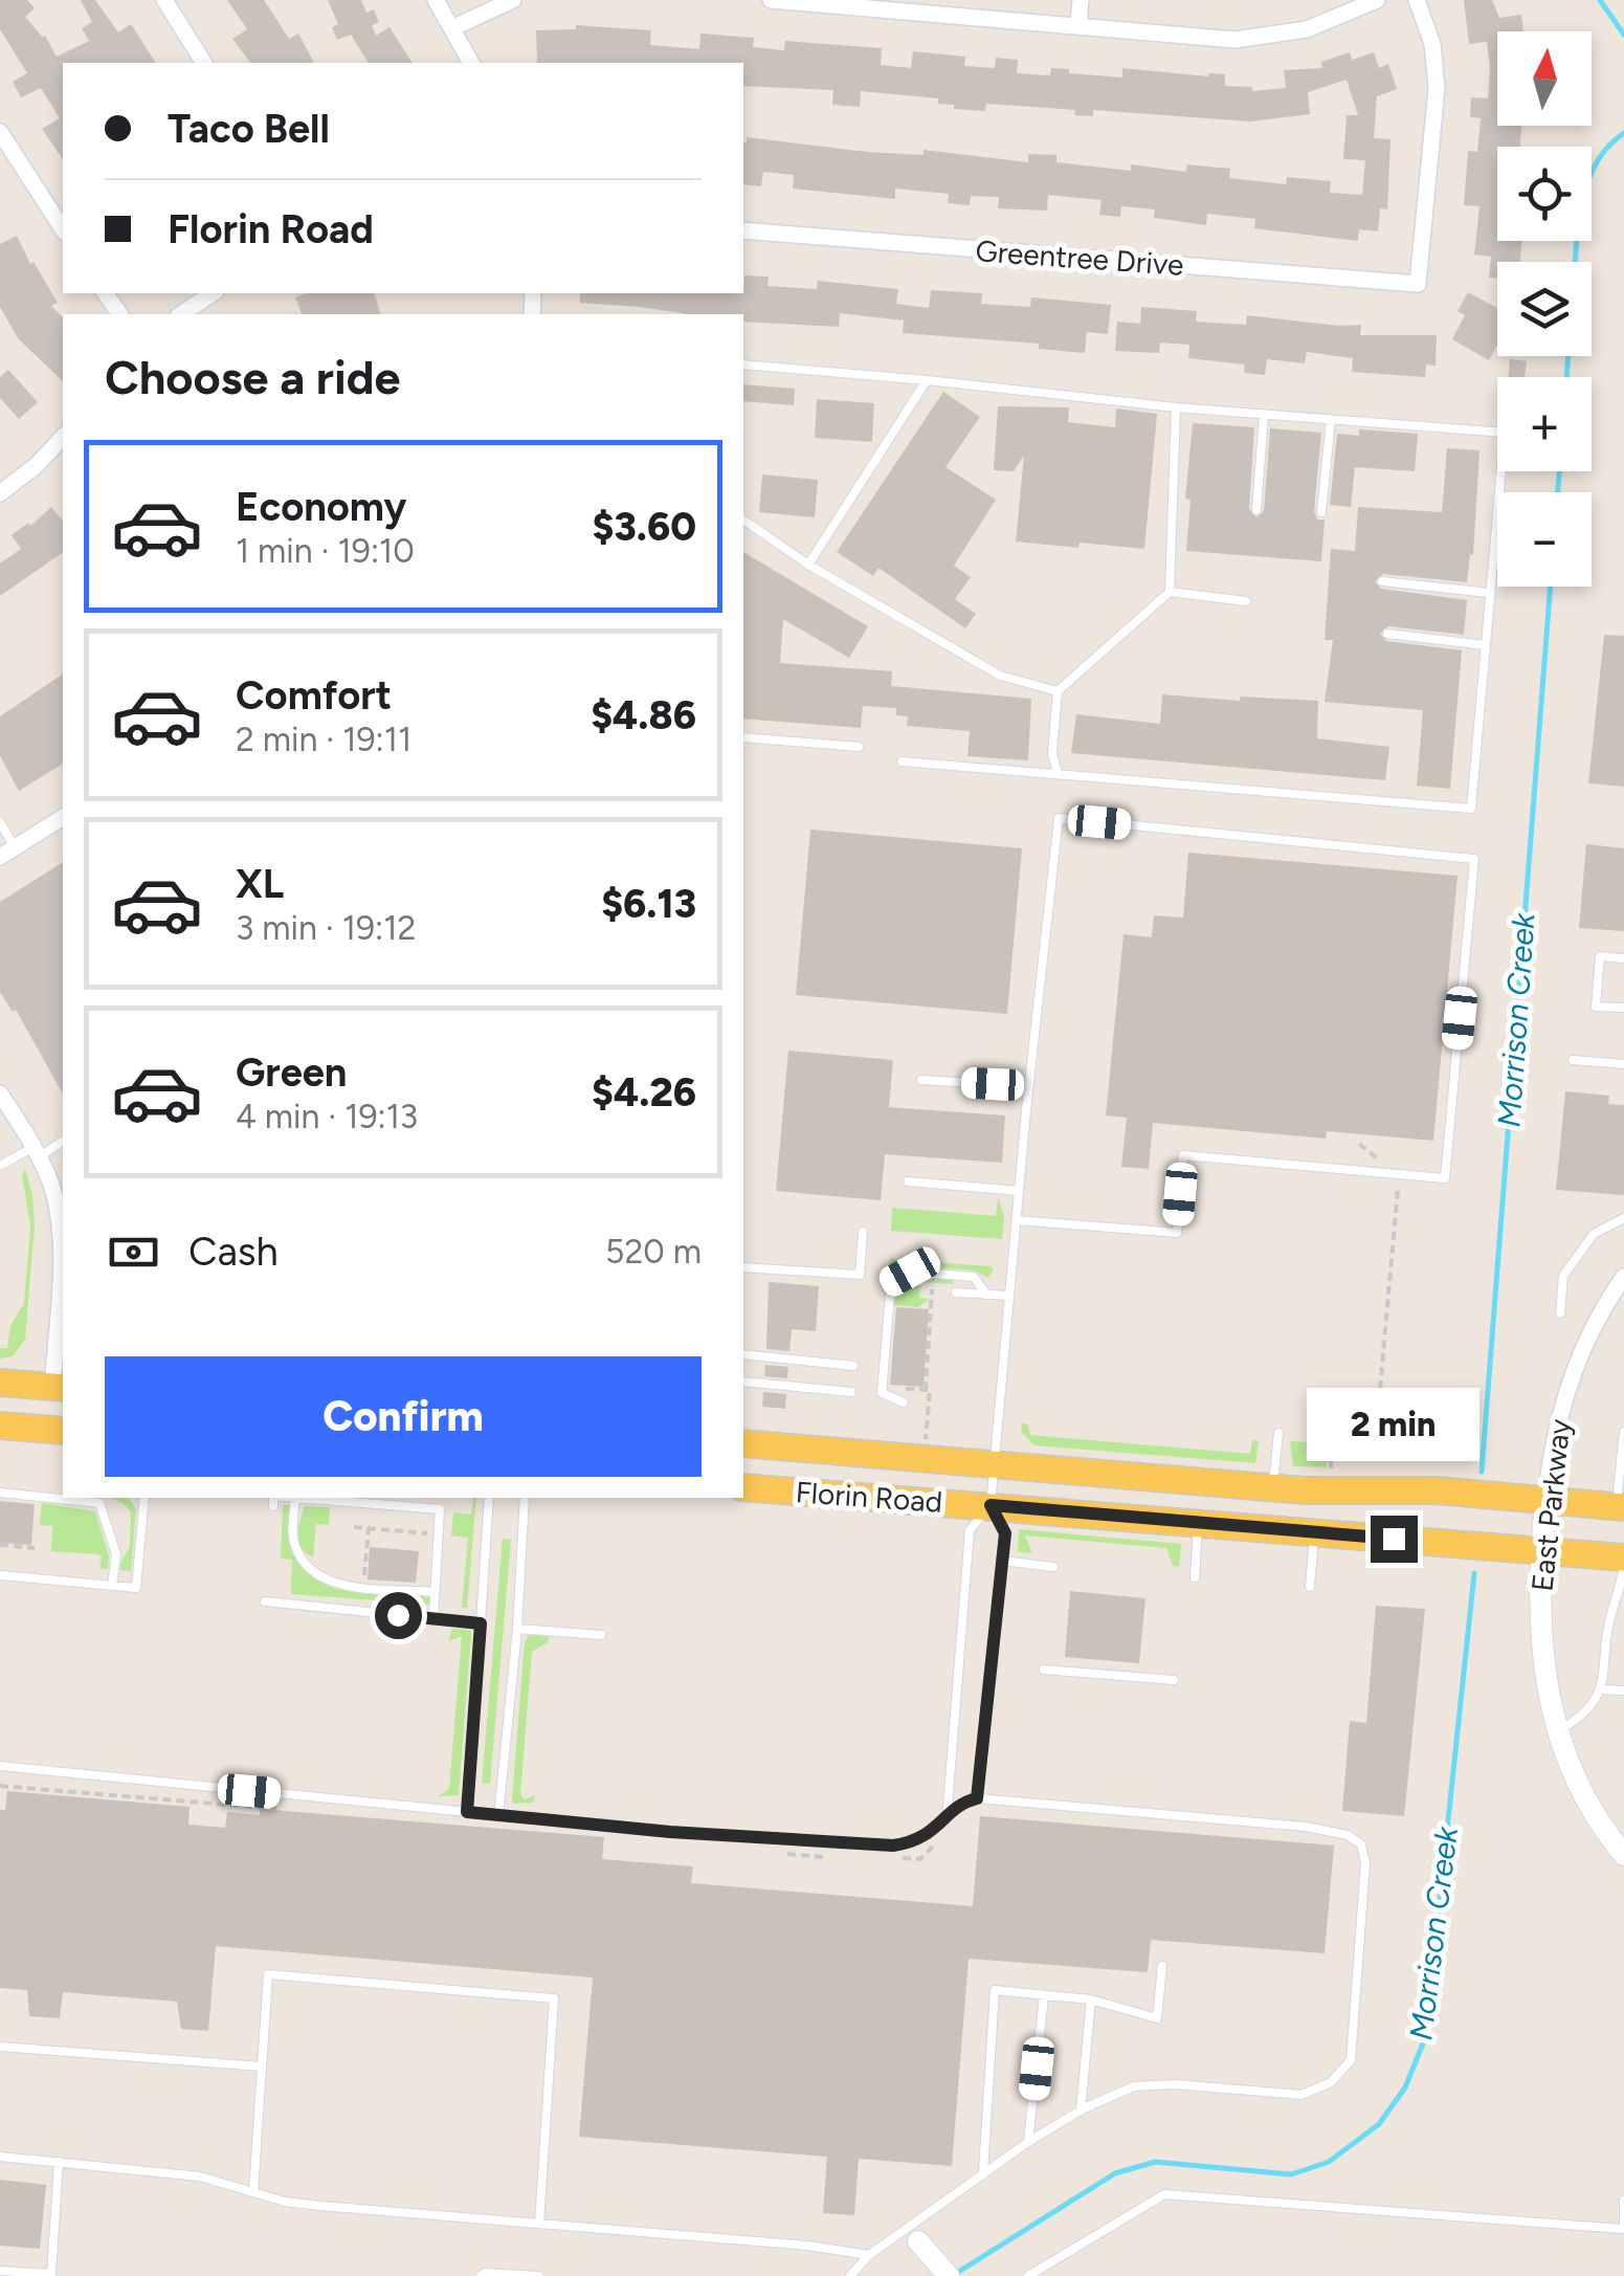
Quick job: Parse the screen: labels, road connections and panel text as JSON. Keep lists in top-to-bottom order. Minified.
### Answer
{"streets":{"main road":["Florin Road"],"street":["Greentree Drive","East Parkway"]},"crossings":[["Florin Road","East Parkway"]],"water":["Morrison Creek"],"north":"top","page":{"map_buttons":["+","−"],"banner":["Taco Bell","Florin Road"],"heading":"Choose a ride","list":[{"name":"Economy","note":"1 min · 19:10","value":"$3.60"},{"name":"Comfort","note":"2 min · 19:11","value":"$4.86"},{"name":"XL","note":"3 min · 19:12","value":"$6.13"},{"name":"Green","note":"4 min · 19:13","value":"$4.26"}],"pay":["Cash","520 m"],"buttons":"Confirm","bubble":"2 min"}}
